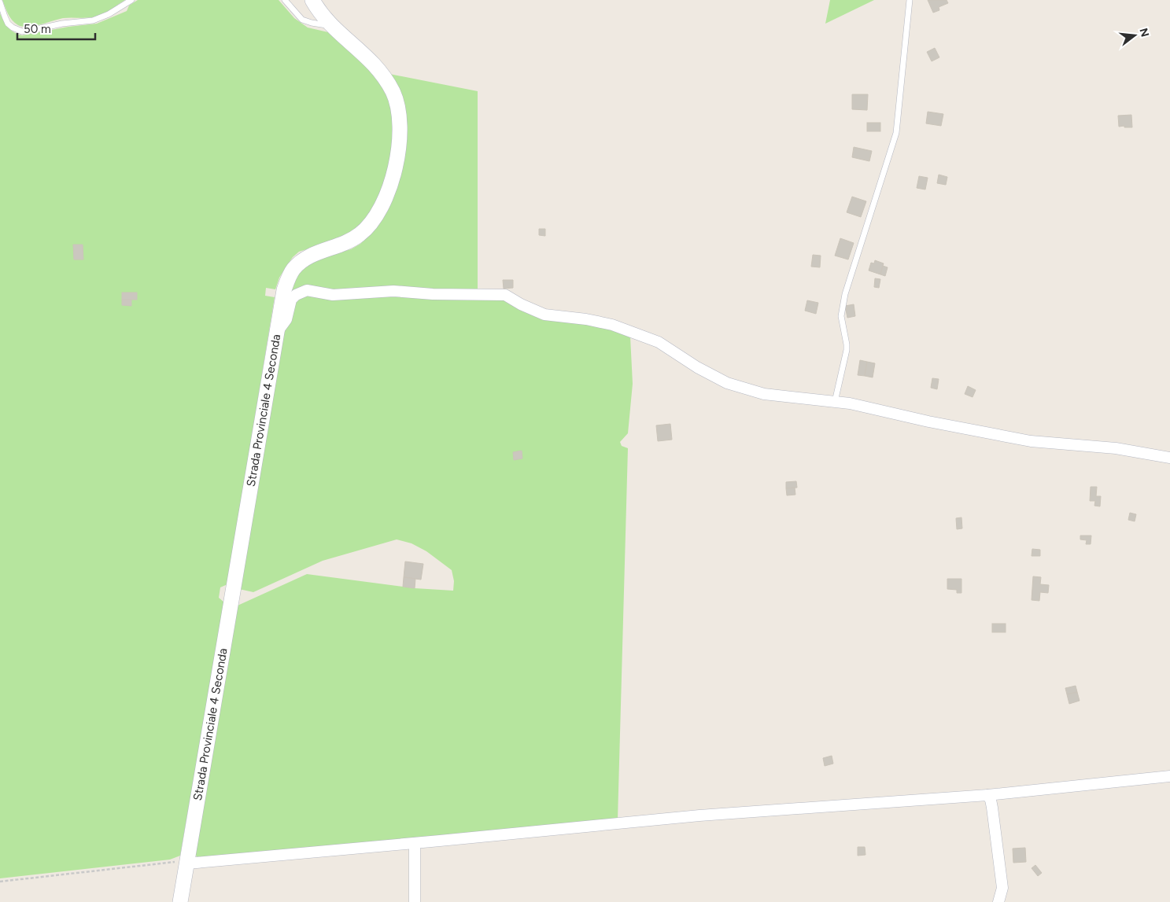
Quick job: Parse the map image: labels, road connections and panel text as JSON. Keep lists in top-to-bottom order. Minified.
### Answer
{"streets":{"street":["Strada Provinciale 4 Seconda"]},"scale_bar":"50 m","north":"right"}
